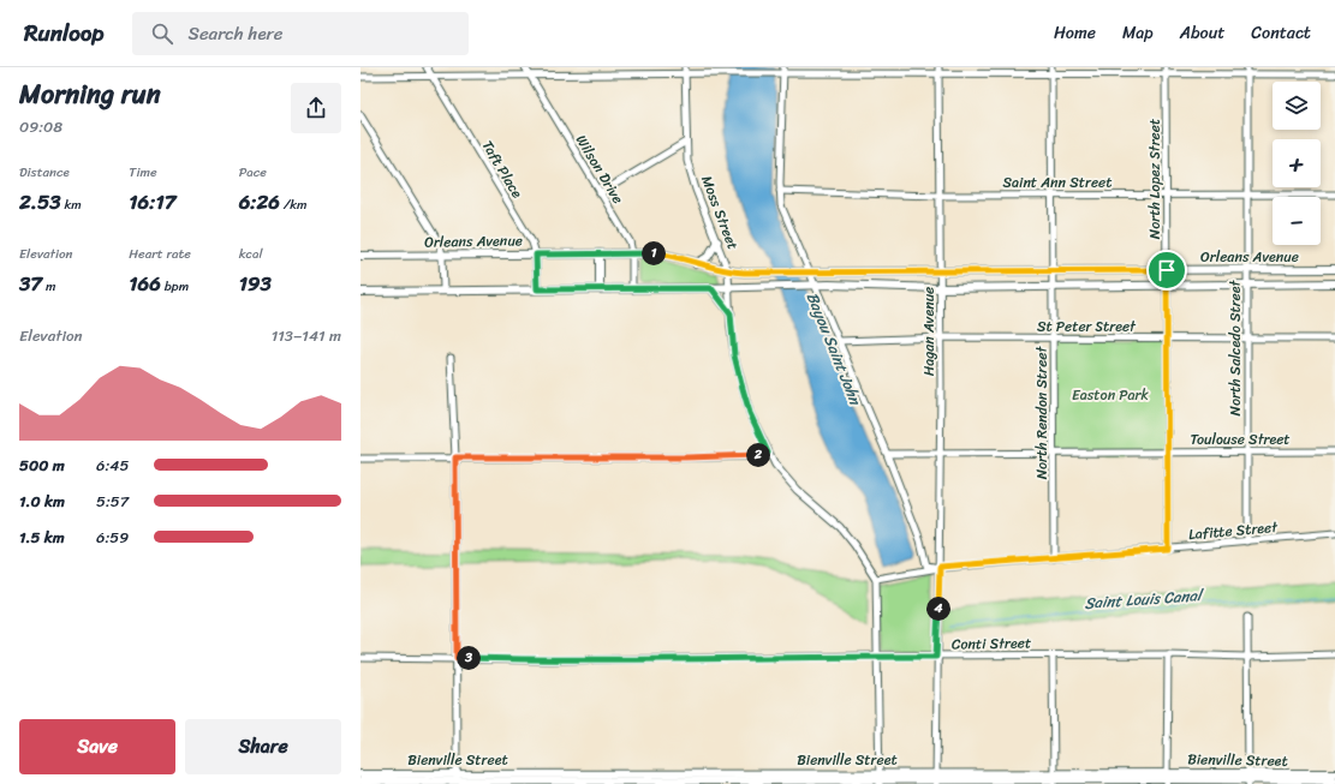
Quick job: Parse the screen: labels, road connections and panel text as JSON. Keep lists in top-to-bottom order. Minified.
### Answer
{"streets":{"street":["Taft Place","Wilson Drive","North Lopez Street","Saint Ann Street","Moss Street","Orleans Avenue","St Peter Street","Hagan Avenue","North Salcedo Street","North Rendon Street","Toulouse Street","Lafitte Street","Conti Street","Bienville Street"]},"crossings":[["Taft Place","Orleans Avenue"],["Wilson Drive","Orleans Avenue"],["North Lopez Street","Saint Ann Street"],["North Lopez Street","Orleans Avenue"],["North Lopez Street","St Peter Street"],["North Lopez Street","Toulouse Street"],["North Lopez Street","Lafitte Street"],["Saint Ann Street","Hagan Avenue"],["Saint Ann Street","North Salcedo Street"],["Saint Ann Street","North Rendon Street"],["Moss Street","Orleans Avenue"],["Moss Street","Lafitte Street"],["Orleans Avenue","Hagan Avenue"],["Orleans Avenue","North Salcedo Street"],["Orleans Avenue","North Rendon Street"],["St Peter Street","Hagan Avenue"],["St Peter Street","North Salcedo Street"],["St Peter Street","North Rendon Street"],["Hagan Avenue","Toulouse Street"],["Hagan Avenue","Lafitte Street"],["Hagan Avenue","Conti Street"],["Hagan Avenue","Bienville Street"],["North Salcedo Street","Toulouse Street"],["North Salcedo Street","Lafitte Street"],["North Rendon Street","Toulouse Street"],["North Rendon Street","Lafitte Street"]],"water":["Bayou Saint John","Saint Louis Canal"],"parks":["Easton Park"],"page":{"header":"Runloop","search":"Search here","nav":["Home","Map","About","Contact"],"heading":["Morning run","09:08"],"map_buttons":["+","−"],"stats":[["Distance","2.53 km"],["Time","16:17"],["Pace","6:26 /km"],["Elevation","37 m"],["Heart rate","166 bpm"],["kcal","193"]],"pins":["1","2","4","3"],"chart":["Elevation","113–141 m"],"list":[{"name":"500 m","note":"6:45"},{"name":"1.0 km","note":"5:57"},{"name":"1.5 km","note":"6:59"}],"buttons":["Save","Share"]}}
